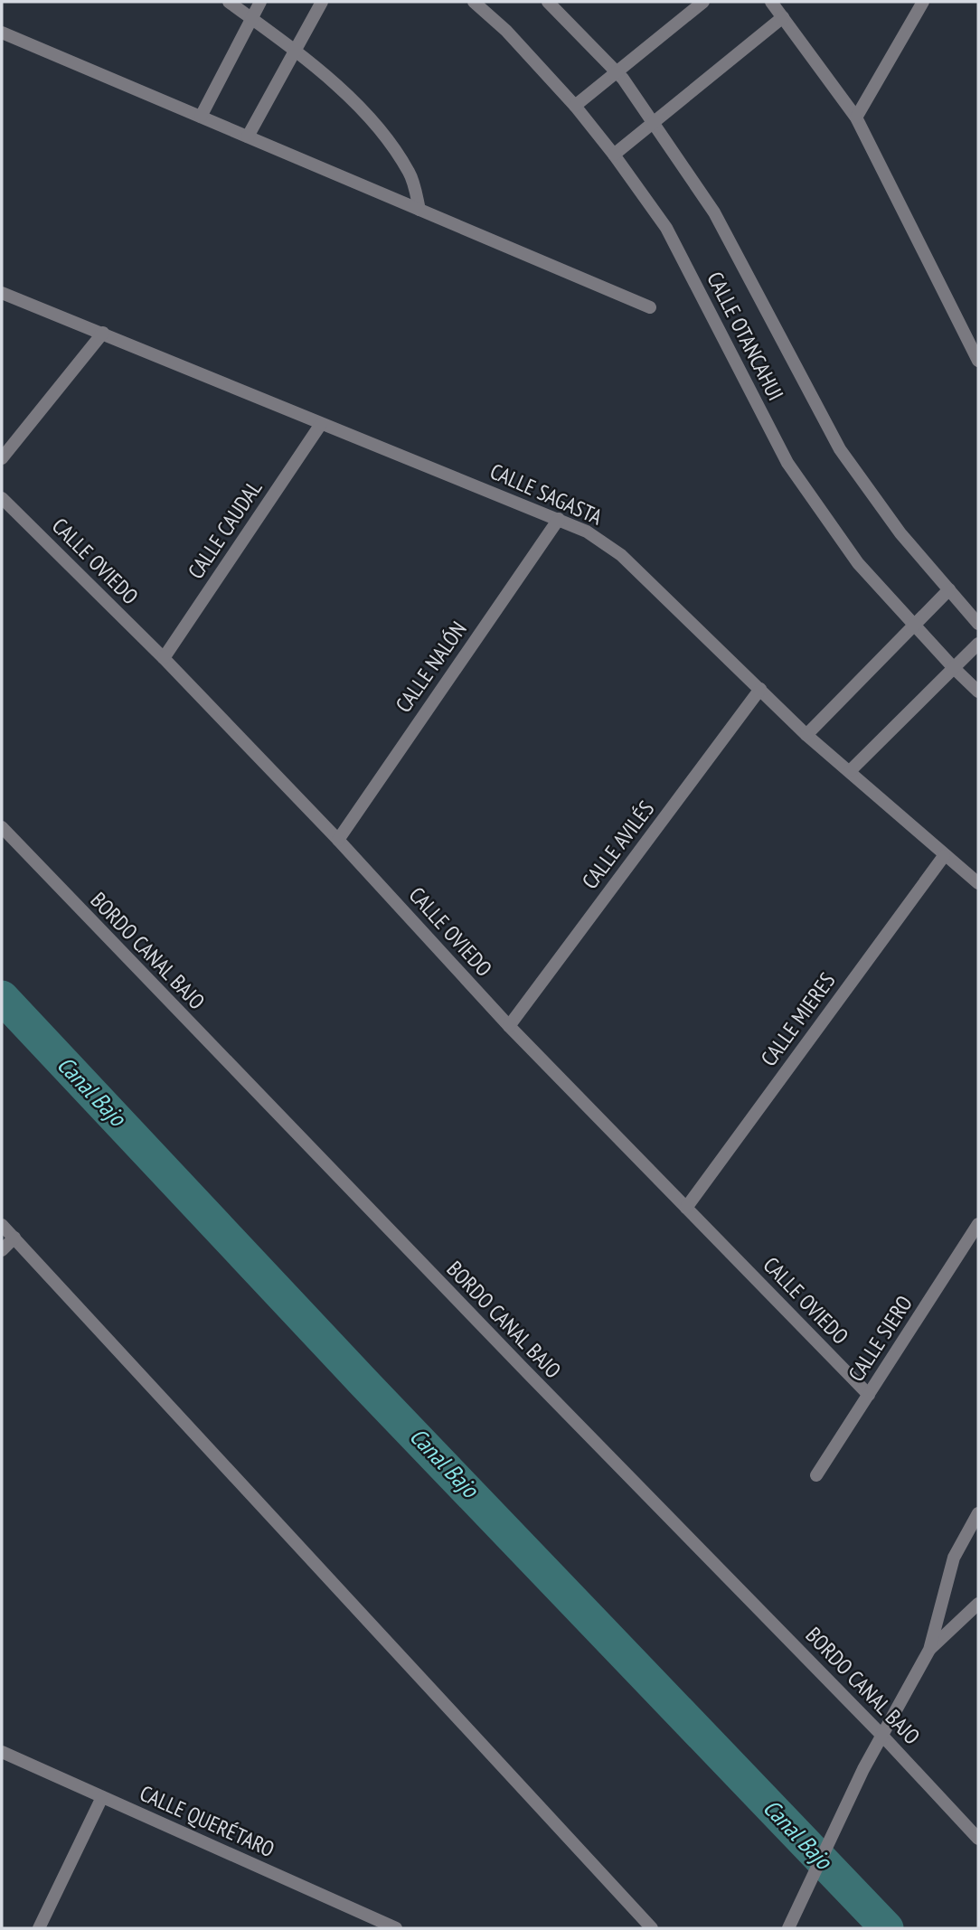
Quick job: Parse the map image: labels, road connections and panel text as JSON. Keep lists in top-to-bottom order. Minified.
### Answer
{"streets":{"street":["CALLE OTANCAHUI","CALLE SAGASTA","CALLE CAUDAL","CALLE OVIEDO","CALLE NALÓN","CALLE AVILÉS","BORDO CANAL BAJO","CALLE MIERES","CALLE SIERO","CALLE QUERÉTARO"]},"crossings":[["CALLE SAGASTA","CALLE CAUDAL"],["CALLE SAGASTA","CALLE NALÓN"],["CALLE SAGASTA","CALLE AVILÉS"],["CALLE SAGASTA","CALLE MIERES"],["CALLE CAUDAL","CALLE OVIEDO"],["CALLE OVIEDO","CALLE NALÓN"],["CALLE OVIEDO","CALLE AVILÉS"],["CALLE OVIEDO","CALLE MIERES"],["CALLE OVIEDO","CALLE SIERO"]],"water":["Canal Bajo"]}
